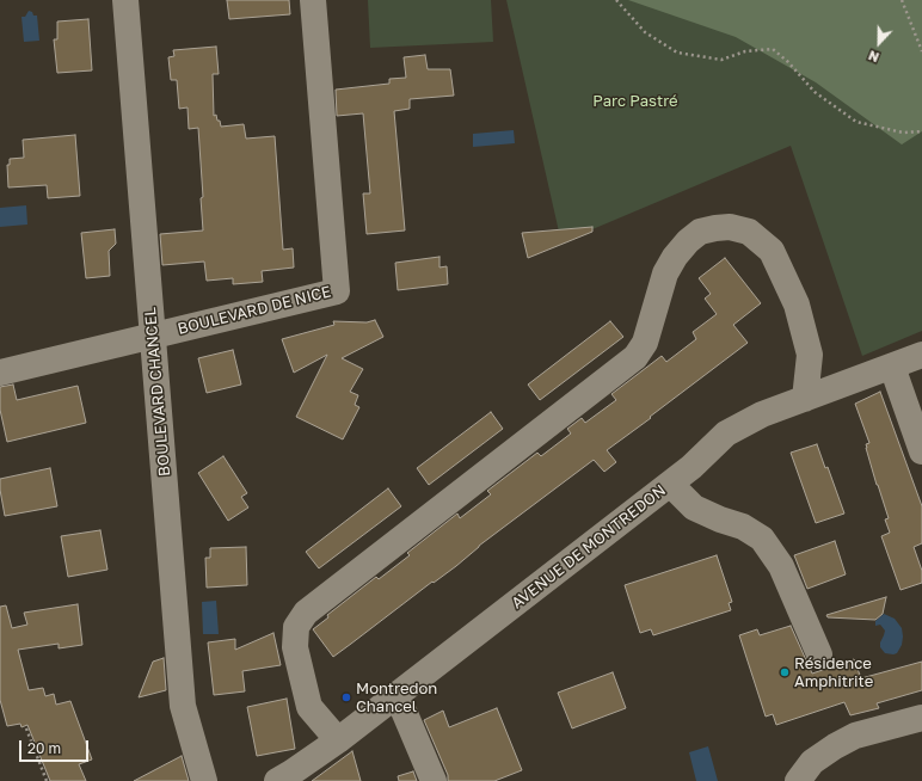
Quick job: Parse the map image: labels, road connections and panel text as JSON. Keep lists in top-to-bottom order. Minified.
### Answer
{"streets":{"street":["BOULEVARD DE NICE","BOULEVARD CHANCEL","AVENUE DE MONTREDON"]},"crossings":[["BOULEVARD DE NICE","BOULEVARD CHANCEL"]],"parks":["Parc Pastré"],"places":["Résidence Amphitrite","Montredon Chancel"],"scale_bar":"20 m","north":"bottom"}
